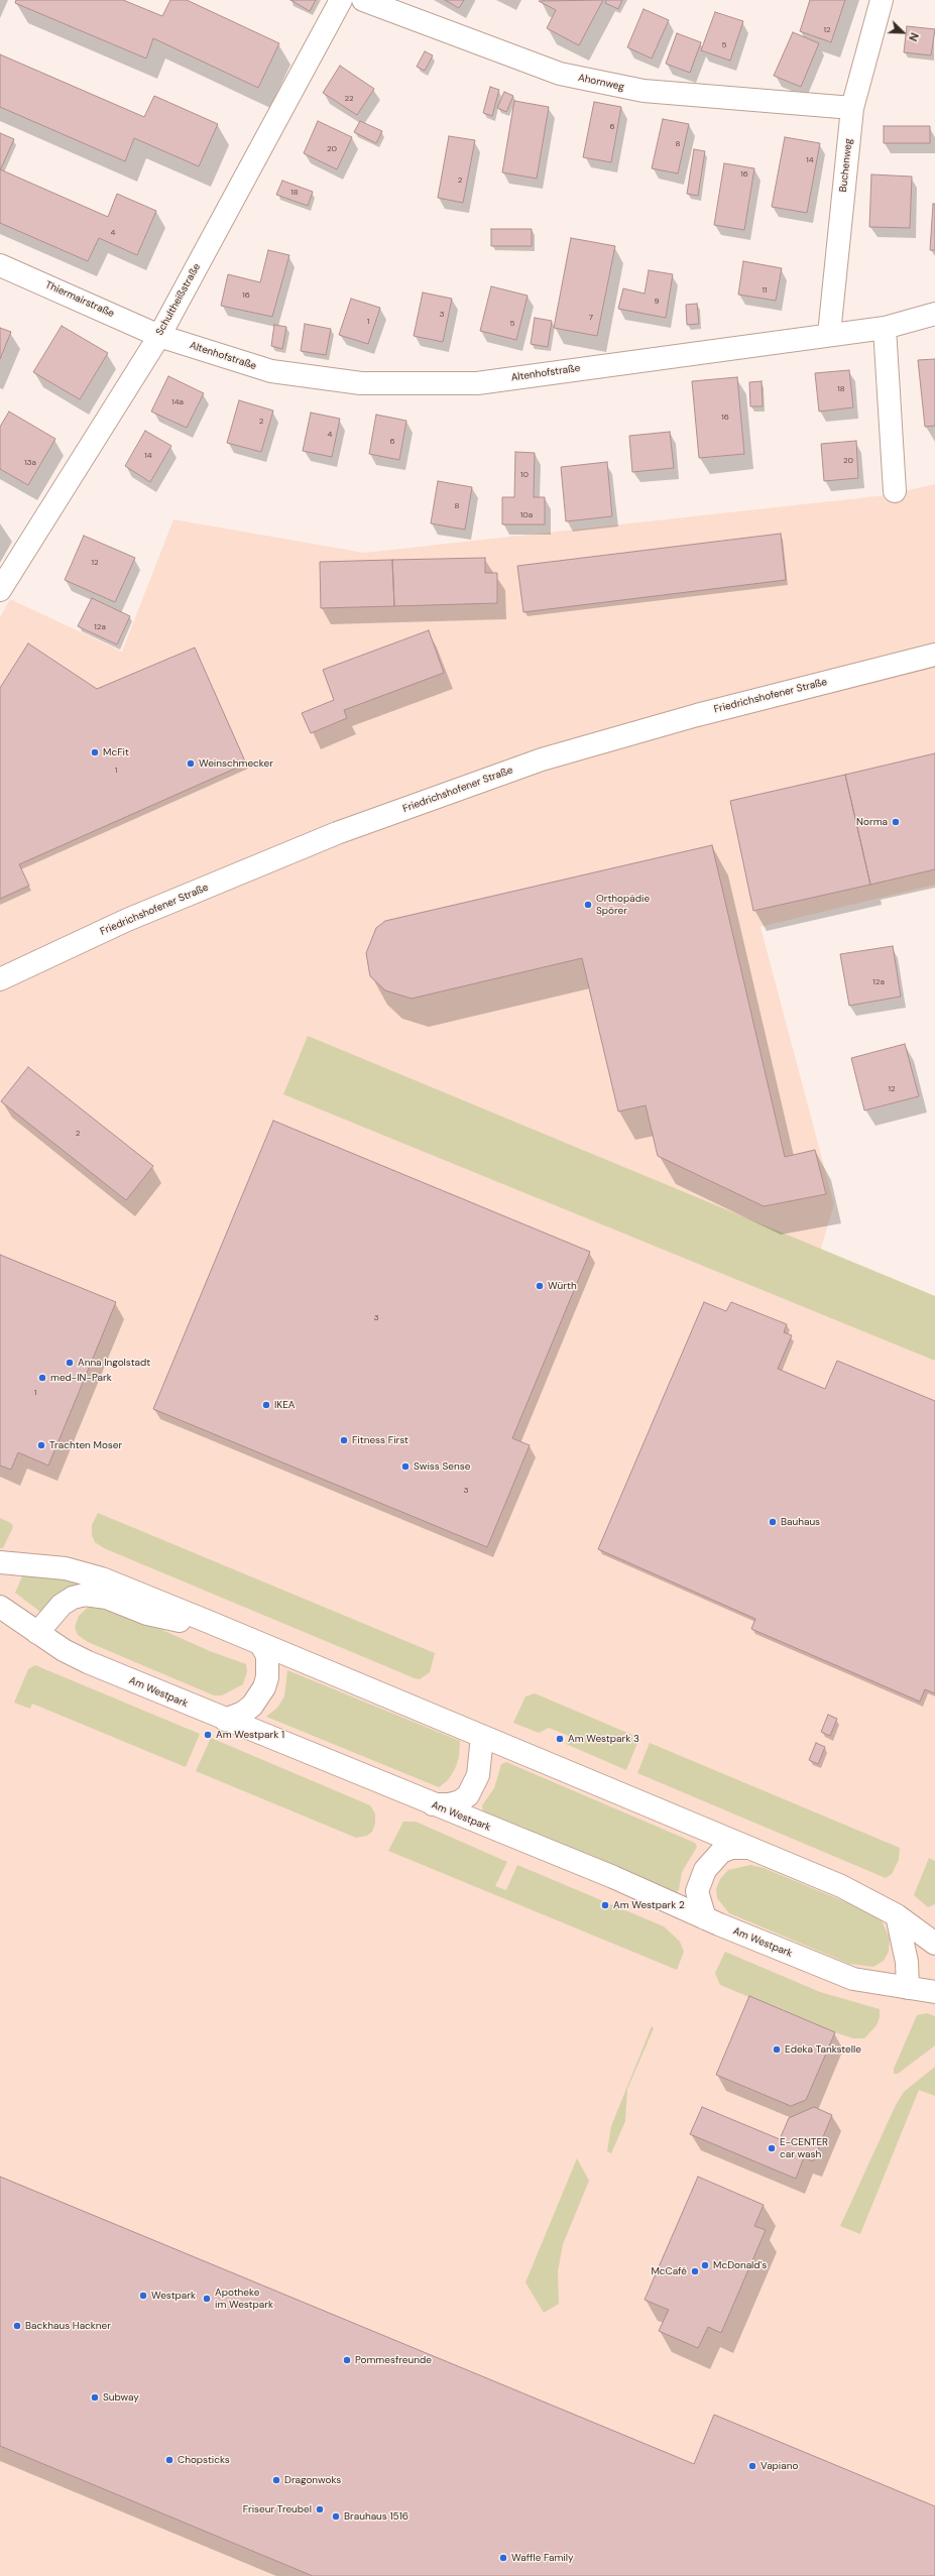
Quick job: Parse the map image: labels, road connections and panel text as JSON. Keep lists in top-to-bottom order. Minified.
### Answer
{"streets":{"main road":["Ahornweg","Buchenweg","Thiermairstraße","Schultheißstraße","Altenhofstraße","Friedrichshofener Straße","Am Westpark"]},"crossings":[["Ahornweg","Buchenweg"],["Buchenweg","Altenhofstraße"],["Thiermairstraße","Schultheißstraße"],["Thiermairstraße","Altenhofstraße"],["Schultheißstraße","Altenhofstraße"]],"places":["McFit","Weinschmecker","Norma","Orthopädie Spörer","Würth","Anna Ingolstadt","med-IN-Park","IKEA","Fitness First","Trachten Moser","Swiss Sense","Bauhaus","Am Westpark 1","Am Westpark 3","Am Westpark 2","Edeka Tankstelle","E-CENTER car wash","McDonald's","McCafé","Westpark","Apotheke im Westpark","Backhaus Hackner","Pommesfreunde","Subway","Chopsticks","Vapiano","Dragonwoks","Friseur Treubel","Brauhaus 1516","Waffle Family"],"house_numbers":["12","5","22","6","8","20","14","16","2","18","4","11","16","9","3","7","1","5","18","14a","16","2","4","6","14","20","13a","10","8","10a","12","12a","1","12a","12","2","3","1","3"],"north":"bottom right"}
